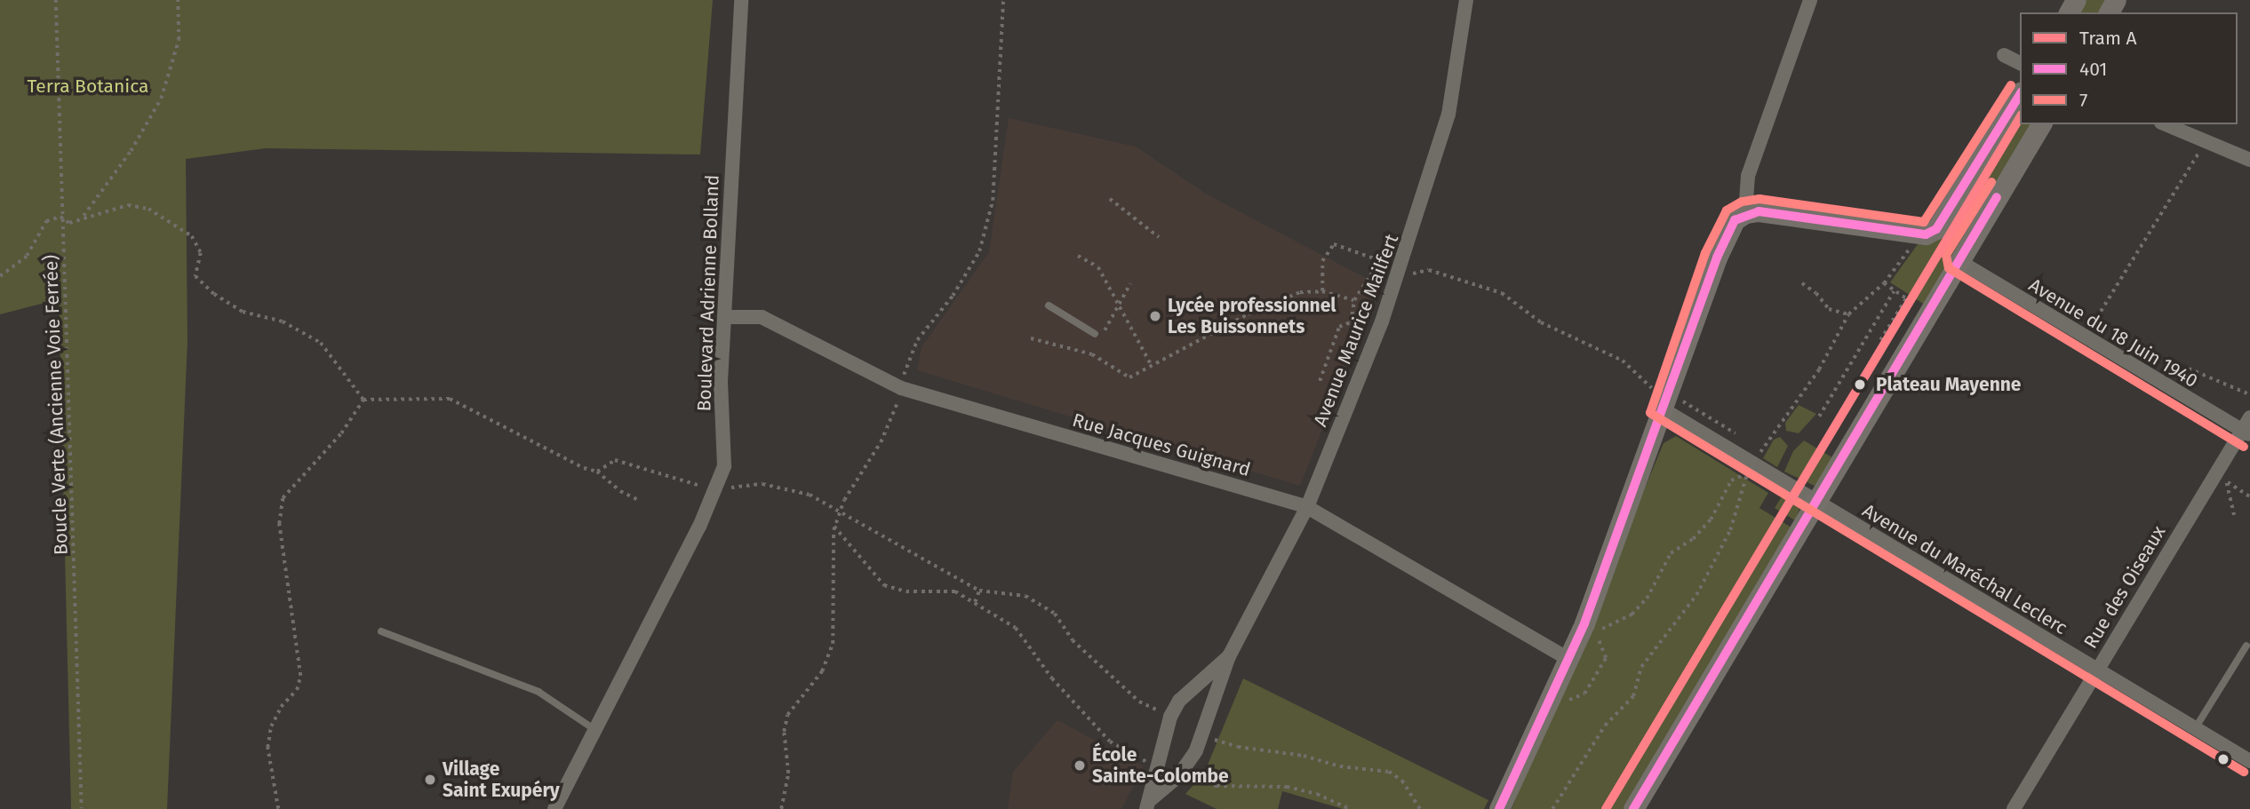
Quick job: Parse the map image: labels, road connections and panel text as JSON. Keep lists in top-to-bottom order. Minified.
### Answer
{"streets":{"street":["Boulevard Adrienne Bolland","Avenue Maurice Mailfert","Avenue du 18 Juin 1940","Rue Jacques Guignard","Avenue du Maréchal Leclerc","Rue des Oiseaux"],"path":["Boucle Verte (Ancienne Voie Ferrée)"]},"crossings":[["Boulevard Adrienne Bolland","Rue Jacques Guignard"],["Avenue Maurice Mailfert","Rue Jacques Guignard"],["Avenue du 18 Juin 1940","Rue des Oiseaux"],["Avenue du Maréchal Leclerc","Rue des Oiseaux"]],"parks":["Terra Botanica"],"places":["Lycée professionnel Les Buissonnets","Plateau Mayenne","École Sainte-Colombe","Village Saint Exupéry"],"lines":["transit line 7","transit line 401","tram line A"],"legend":["Tram A","401","7"]}
